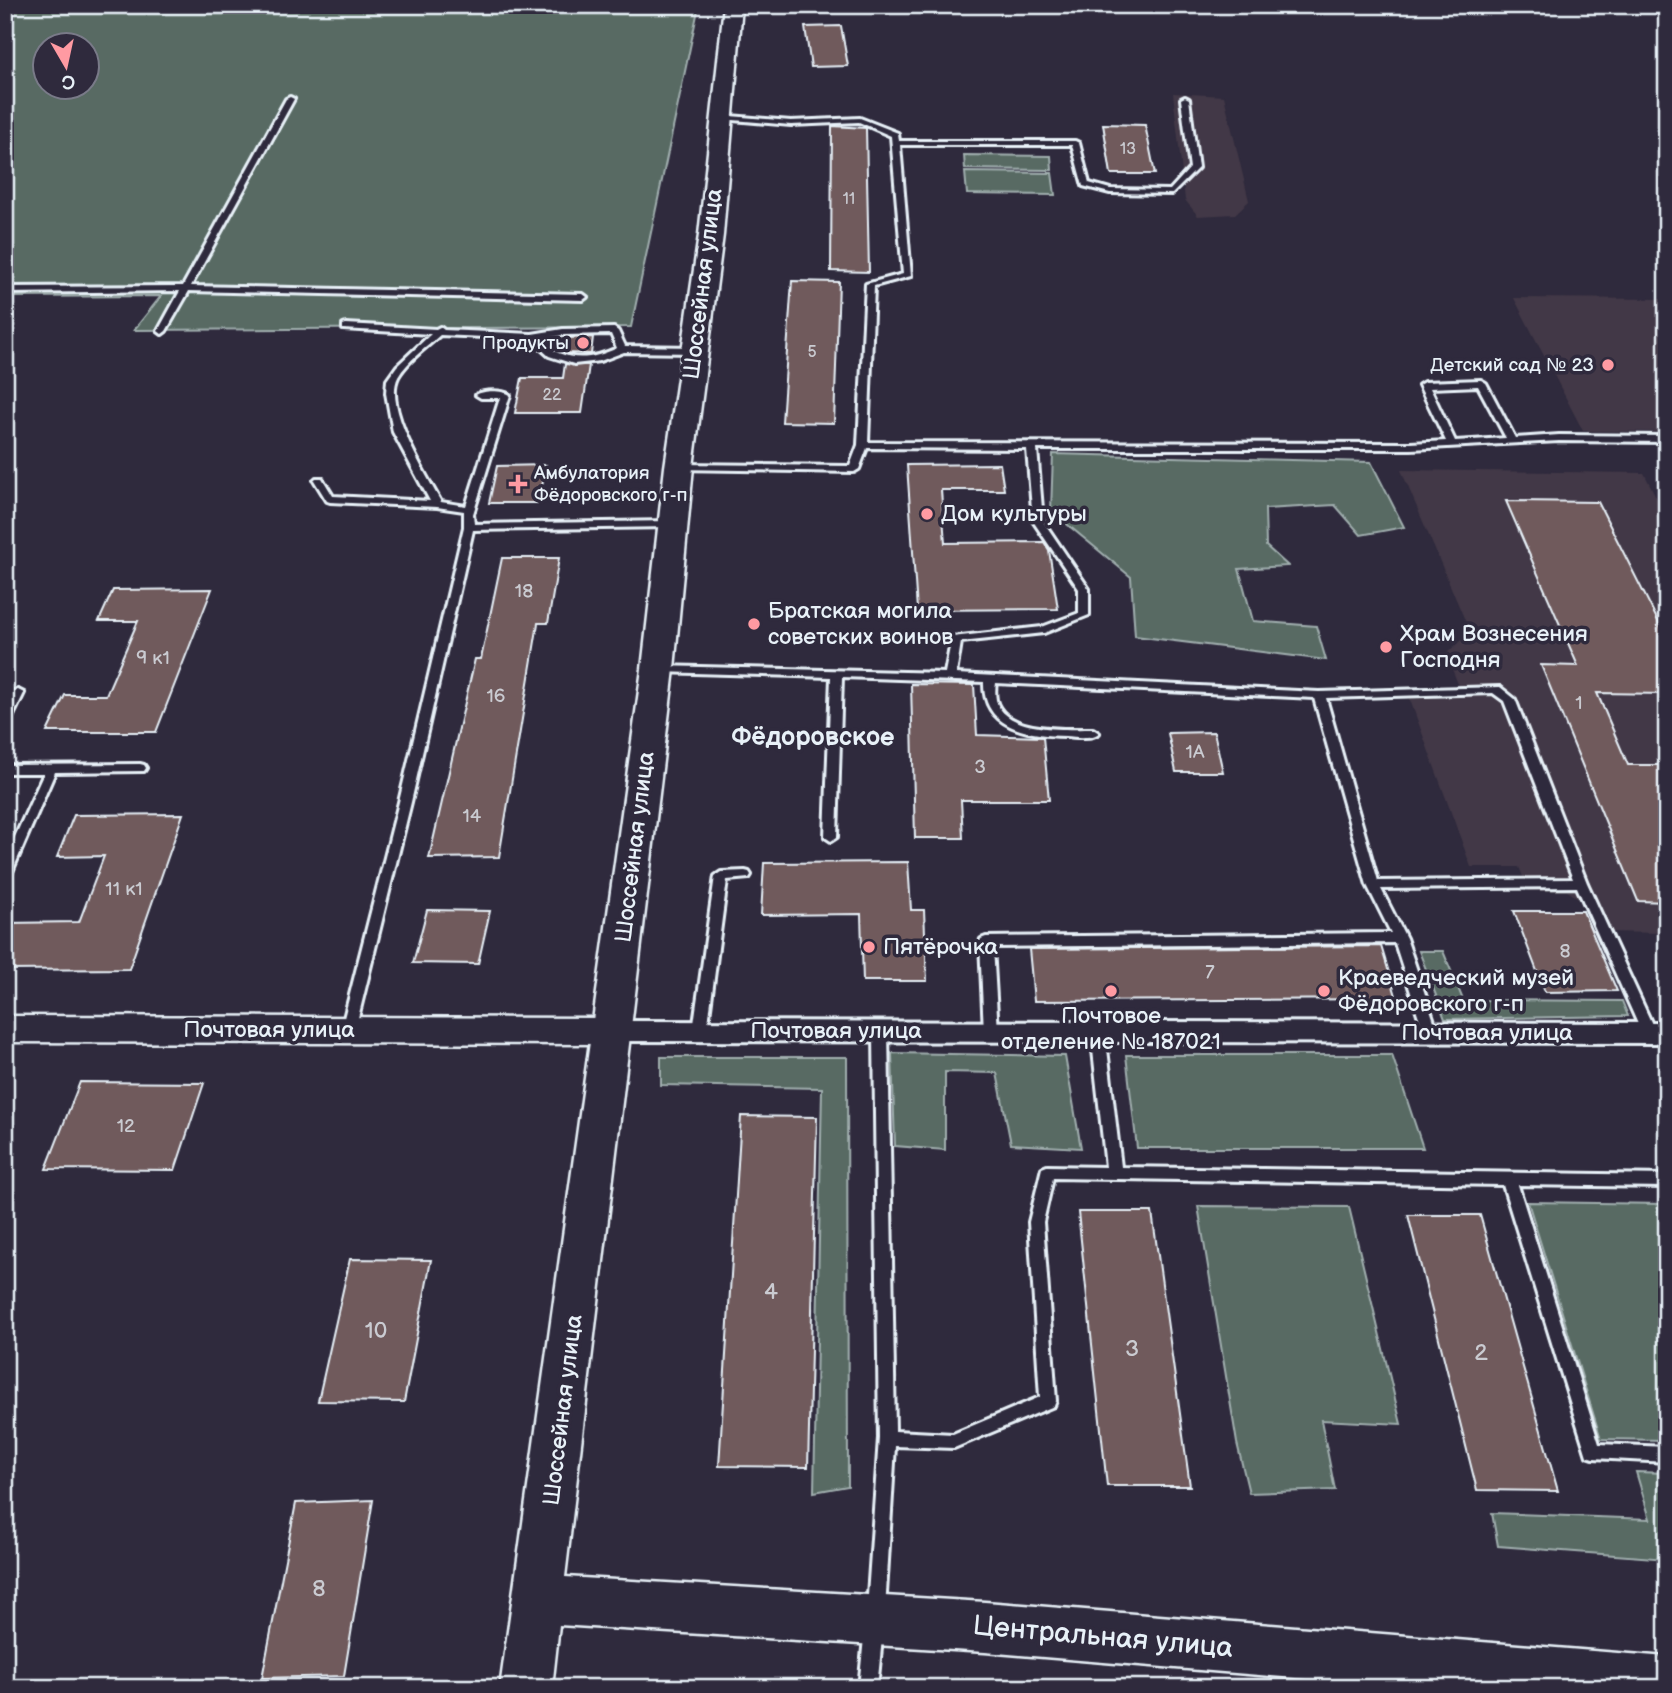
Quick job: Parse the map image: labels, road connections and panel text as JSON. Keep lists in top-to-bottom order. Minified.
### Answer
{"streets":{"main road":["Шоссейная улица","Центральная улица"],"street":["Почтовая улица"]},"crossings":[["Шоссейная улица","Почтовая улица"],["Шоссейная улица","Центральная улица"]],"districts":["Фёдоровское"],"places":{"other":["Продукты","Детский сад № 23","Дом культуры","Братская могила советских воинов","Храм Вознесения Господня","Пятёрочка","Почтовое отделение № 187021","Краеведческий музей Фёдоровского г-п"],"health":["Амбулатория Фёдоровского г-п"]},"house_numbers":["13","11","5","22","18","9 к1","16","1","1А","3","14","11 к1","8","7","12","4","10","3","2","8"],"north":"bottom"}
